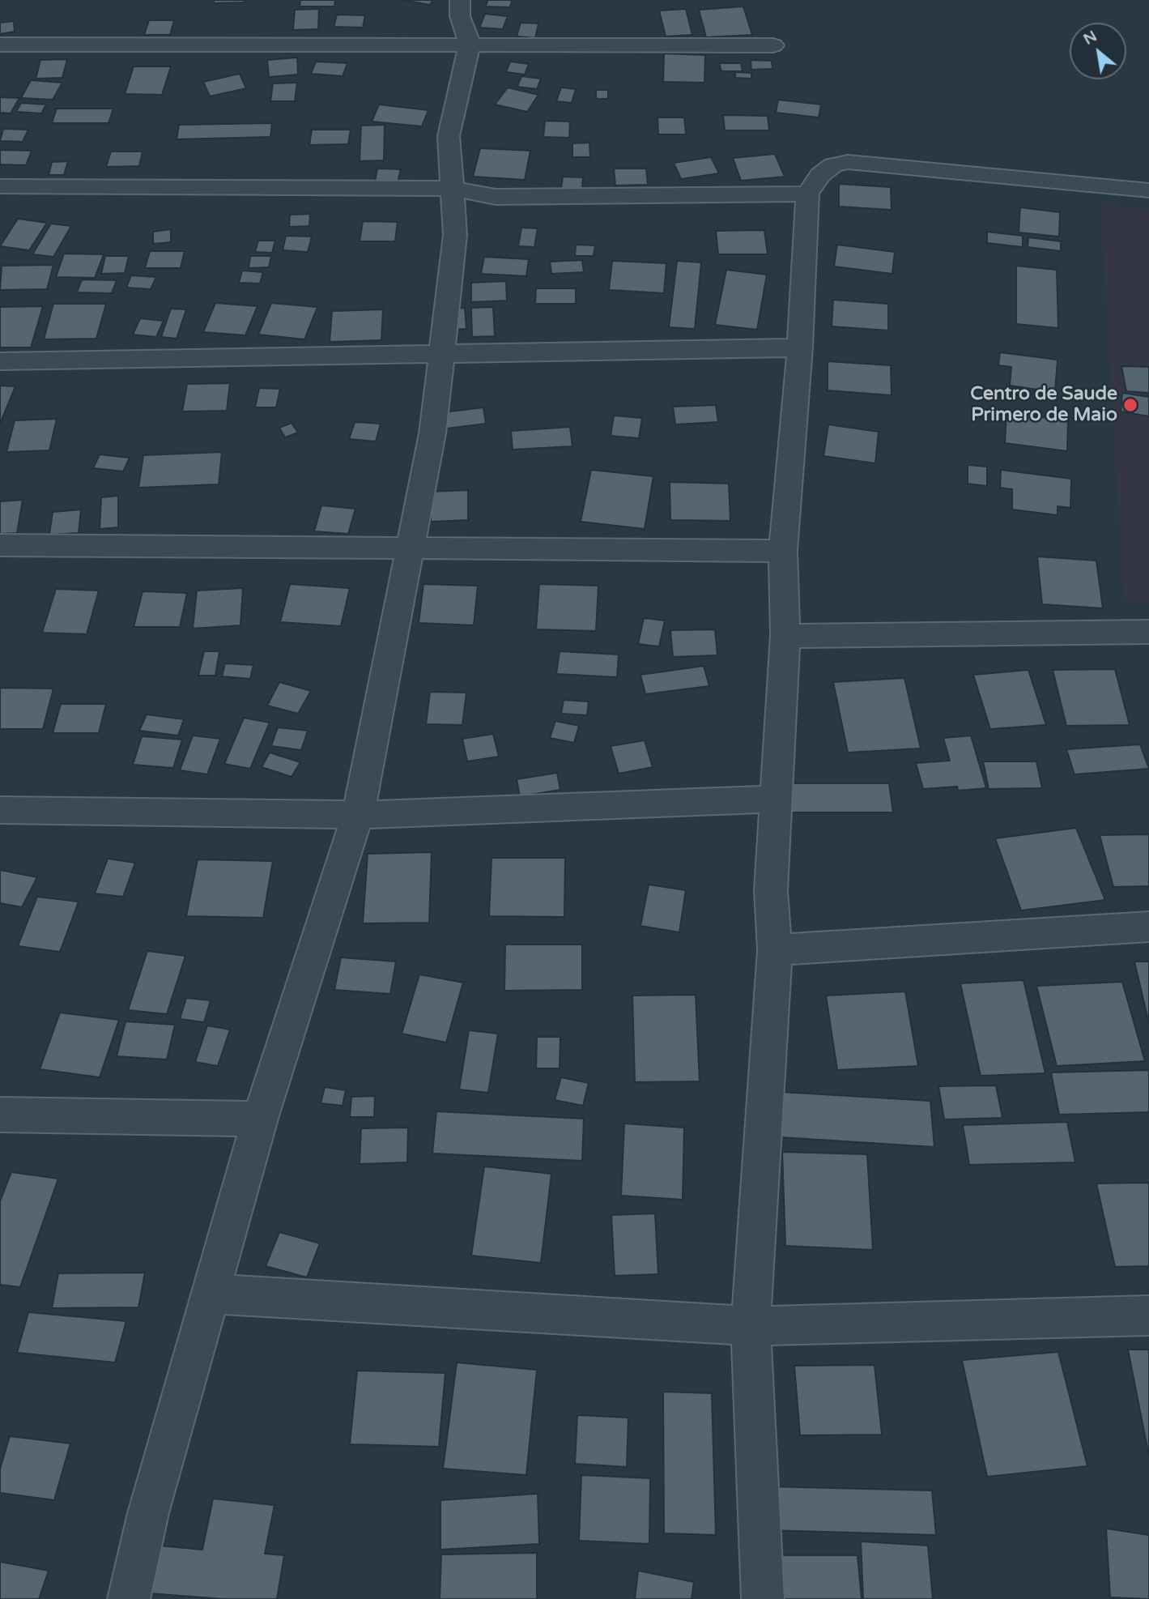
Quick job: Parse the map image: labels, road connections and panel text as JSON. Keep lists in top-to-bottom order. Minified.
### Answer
{"places":["Centro de Saude Primero de Maio"],"north":"top left"}
